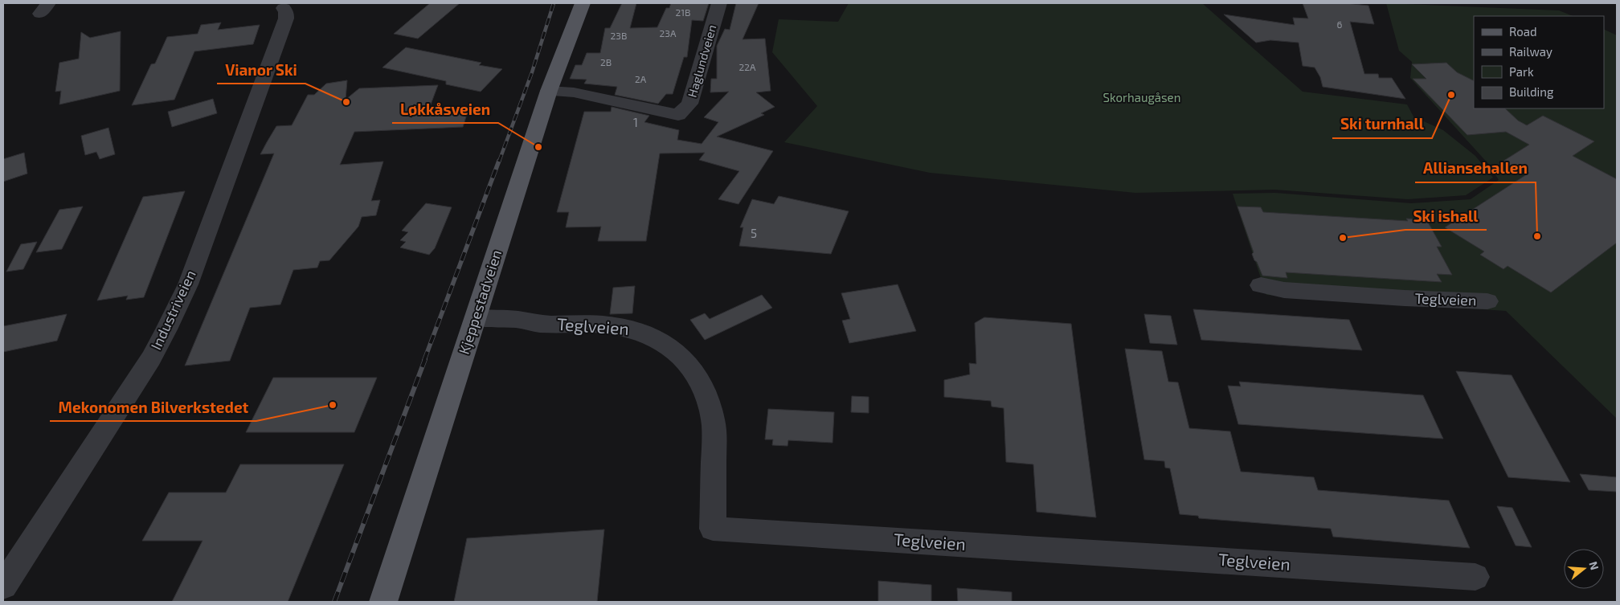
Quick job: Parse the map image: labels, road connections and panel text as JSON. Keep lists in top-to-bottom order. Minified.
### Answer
{"streets":{"main road":["Kjeppestadveien"],"street":["Haglundveien","Teglveien","Industriveien"]},"crossings":[["Haglundveien","Kjeppestadveien"],["Teglveien","Kjeppestadveien"]],"parks":["Skorhaugåsen"],"places":["Ski turnhall","Vianor Ski","Løkkåsveien","Alliansehallen","Ski ishall","Mekonomen Bilverkstedet"],"house_numbers":["21B","6","23A","23B","2B","22A","2A","1","5"],"legend":["Road","Railway","Park","Building"],"north":"right"}
